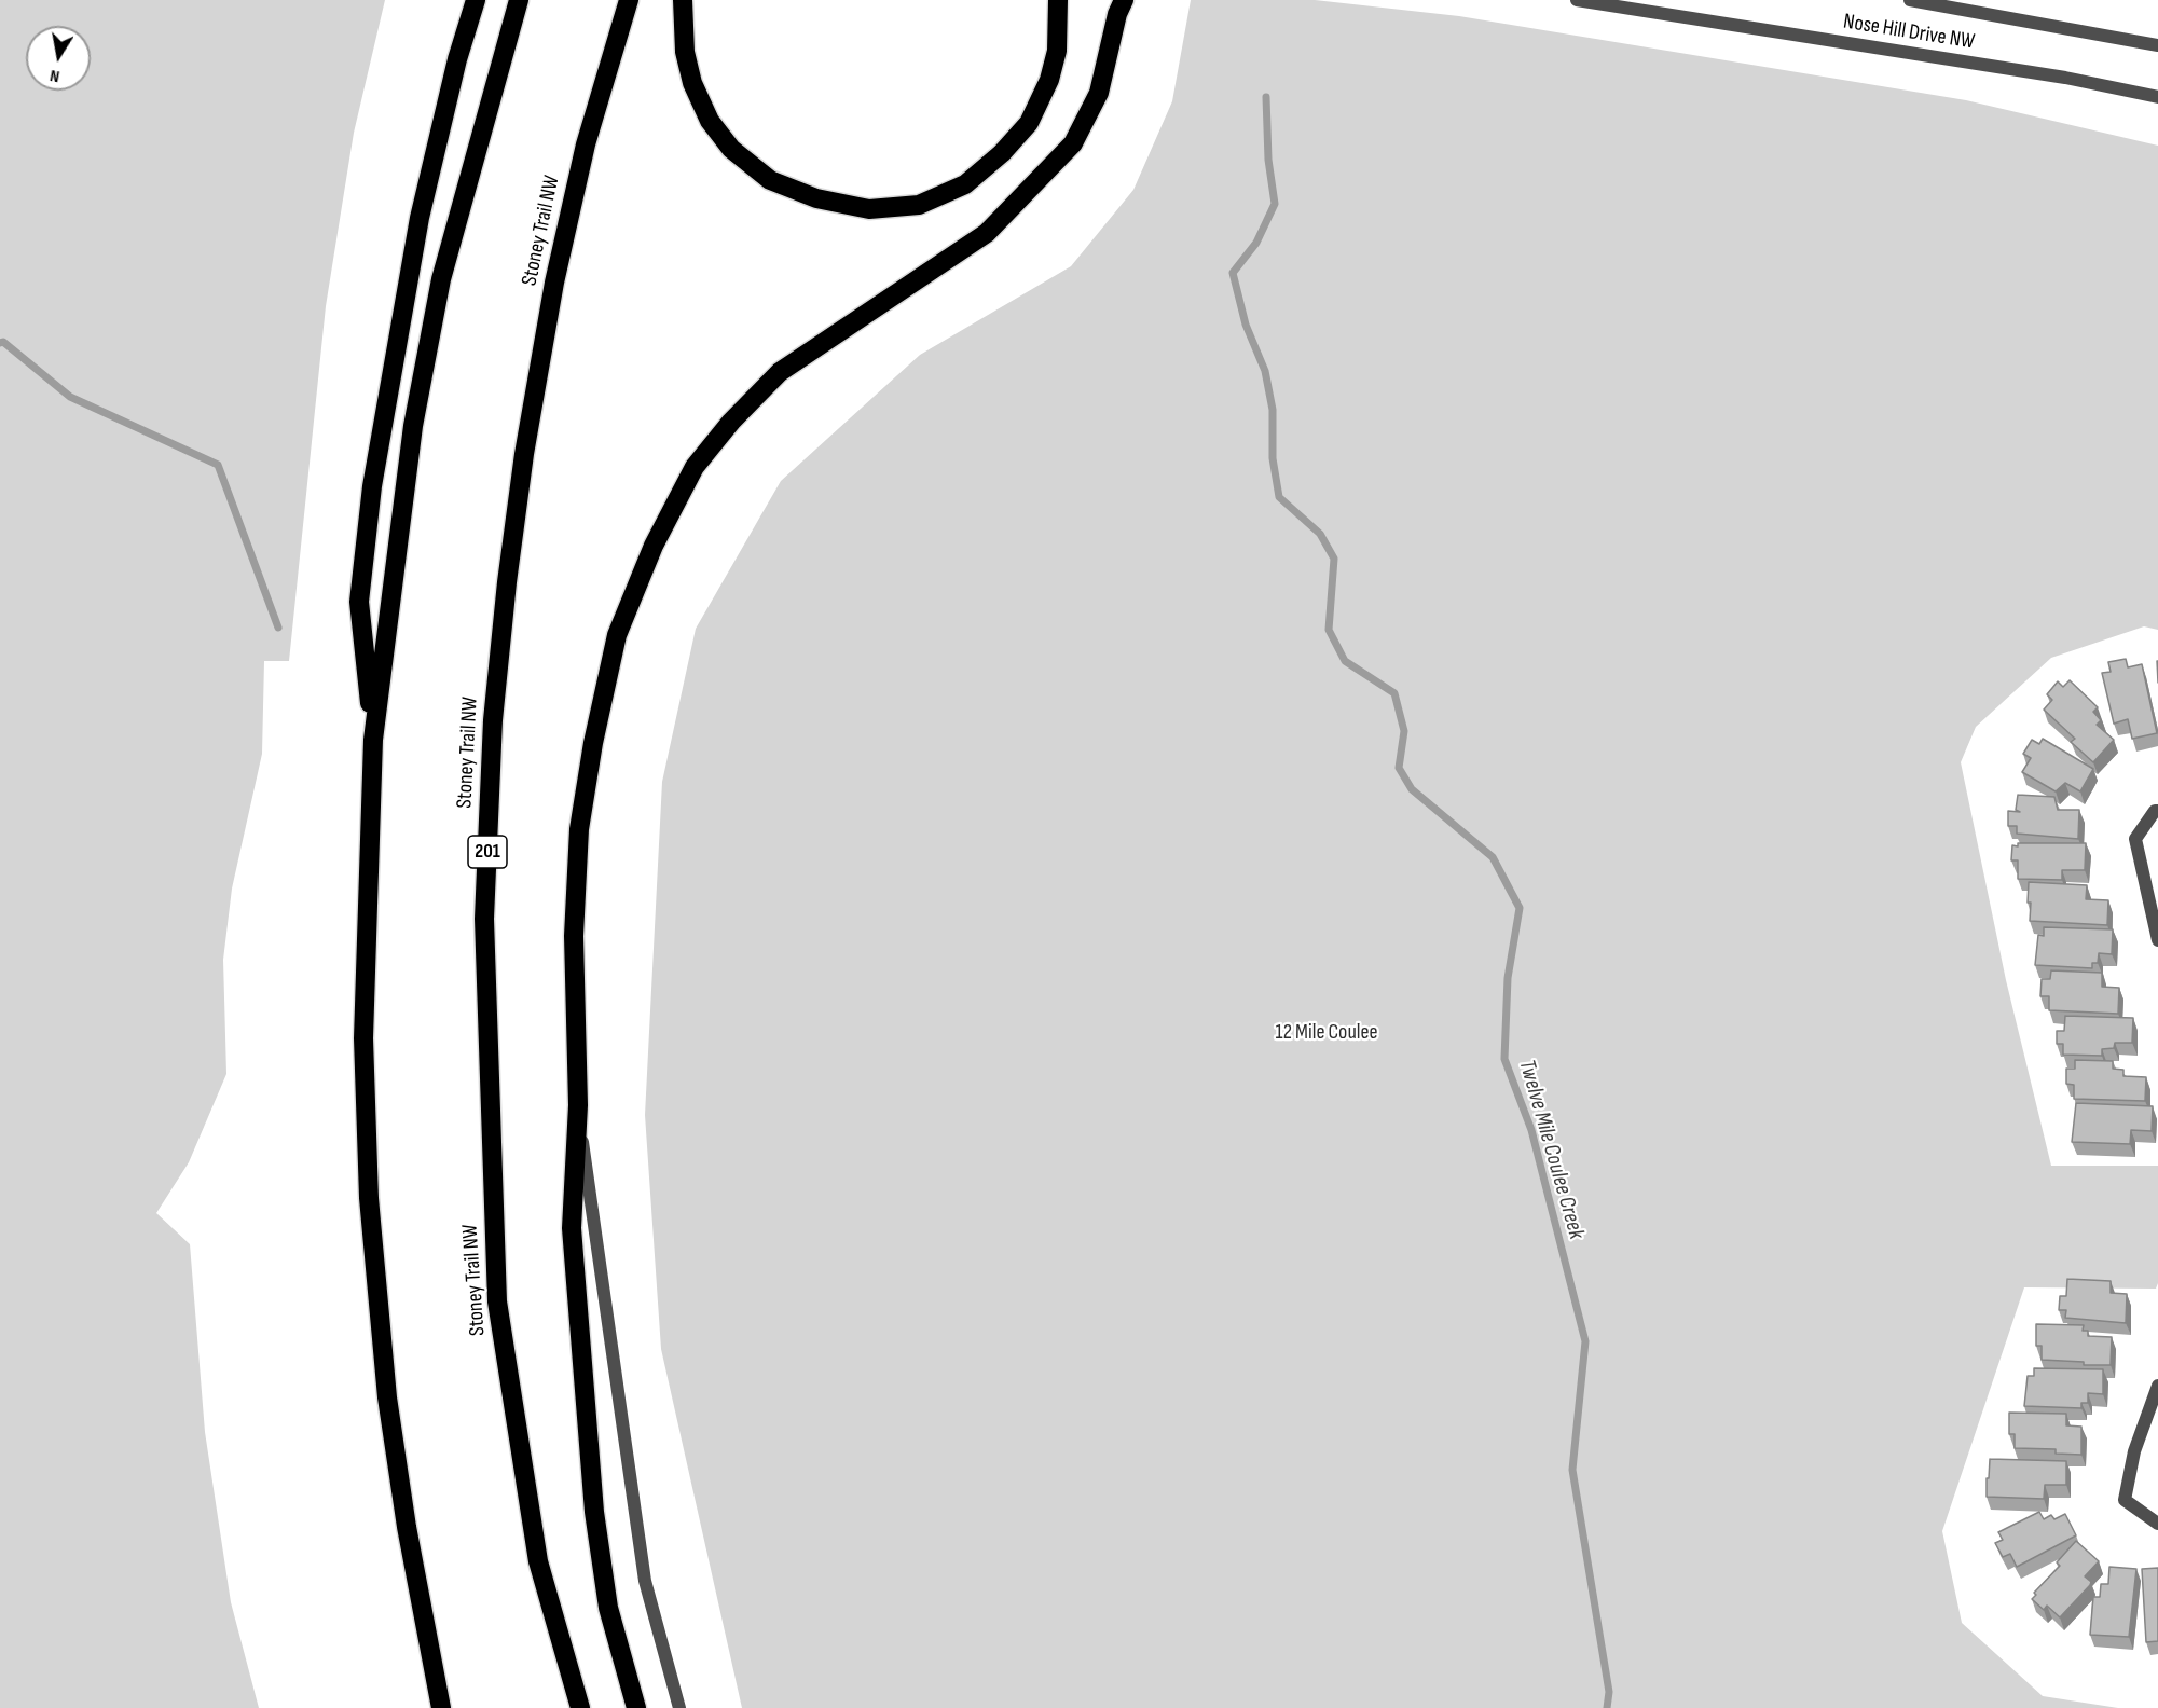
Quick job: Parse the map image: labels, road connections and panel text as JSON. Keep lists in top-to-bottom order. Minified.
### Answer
{"streets":{"highway":["Stoney Trail NW","201"],"street":["Nose Hill Drive NW"]},"water":["Twelve Mile Coulee Creek"],"parks":["12 Mile Coulee"],"north":"bottom"}
